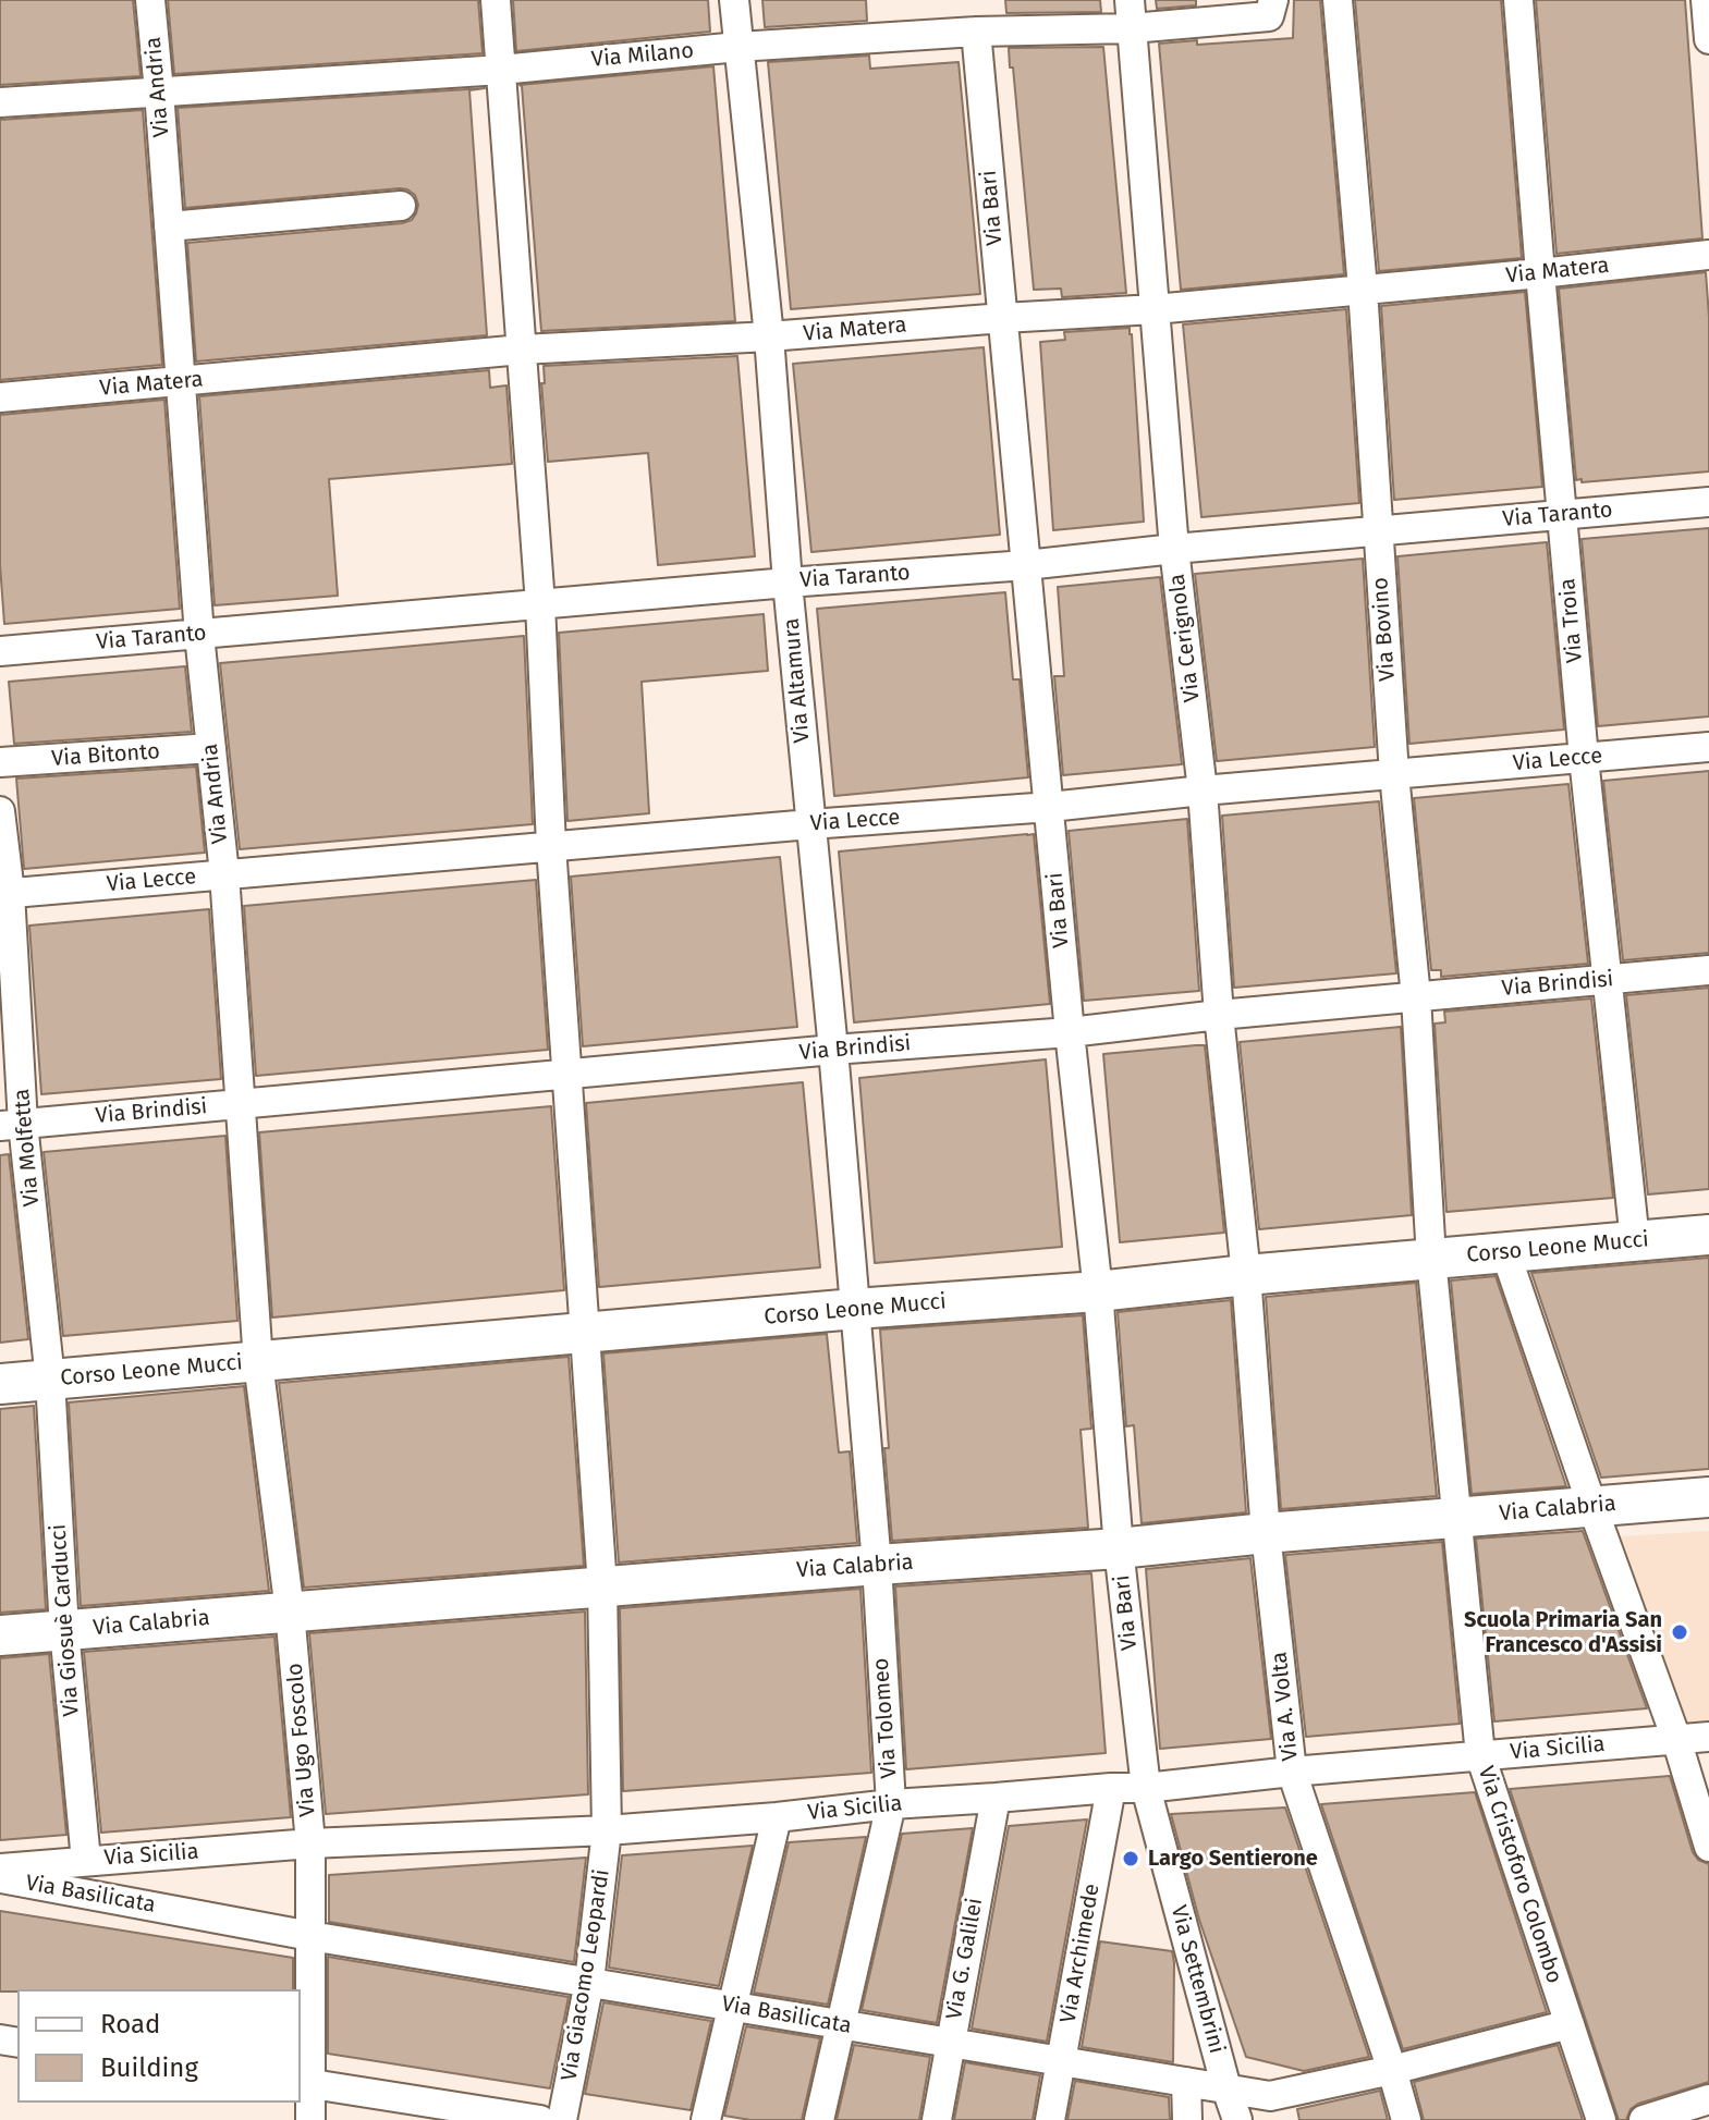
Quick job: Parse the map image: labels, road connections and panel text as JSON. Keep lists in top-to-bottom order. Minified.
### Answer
{"streets":{"street":["Via Milano","Via Andria","Via Bari","Via Matera","Via Taranto","Via Troia","Via Bovino","Via Cerignola","Via Altamura","Via Bitonto","Via Lecce","Via Brindisi","Via Molfetta","Corso Leone Mucci","Via Calabria","Via Giosuè Carducci","Via A. Volta","Via Tolomeo","Via Ugo Foscolo","Via Sicilia","Via Cristoforo Colombo","Via Basilicata","Via Archimede","Via G. Galilei","Via Giacomo Leopardi","Via Settembrini"]},"crossings":[["Via Milano","Via Andria"],["Via Milano","Via Bari"],["Via Milano","Via Cerignola"],["Via Milano","Via Altamura"],["Via Milano","Via Giacomo Leopardi"],["Via Andria","Via Matera"],["Via Andria","Via Taranto"],["Via Andria","Via Bitonto"],["Via Andria","Via Lecce"],["Via Andria","Via Brindisi"],["Via Andria","Corso Leone Mucci"],["Via Andria","Via Ugo Foscolo"],["Via Bari","Via Matera"],["Via Bari","Via Taranto"],["Via Bari","Via Lecce"],["Via Bari","Via Brindisi"],["Via Bari","Corso Leone Mucci"],["Via Bari","Via Calabria"],["Via Bari","Via Sicilia"],["Via Bari","Via Settembrini"],["Via Matera","Via Troia"],["Via Matera","Via Bovino"],["Via Matera","Via Cerignola"],["Via Matera","Via Altamura"],["Via Matera","Via Giacomo Leopardi"],["Via Taranto","Via Troia"],["Via Taranto","Via Bovino"],["Via Taranto","Via Cerignola"],["Via Taranto","Via Altamura"],["Via Taranto","Via Giacomo Leopardi"],["Via Troia","Via Lecce"],["Via Troia","Via Brindisi"],["Via Troia","Corso Leone Mucci"],["Via Bovino","Via Lecce"],["Via Bovino","Via Brindisi"],["Via Bovino","Corso Leone Mucci"],["Via Bovino","Via Cristoforo Colombo"],["Via Cerignola","Via Lecce"],["Via Cerignola","Via Brindisi"],["Via Cerignola","Corso Leone Mucci"],["Via Cerignola","Via A. Volta"],["Via Altamura","Via Lecce"],["Via Altamura","Via Brindisi"],["Via Altamura","Corso Leone Mucci"],["Via Altamura","Via Tolomeo"],["Via Lecce","Via Molfetta"],["Via Lecce","Via Giacomo Leopardi"],["Via Brindisi","Via Molfetta"],["Via Brindisi","Via Giacomo Leopardi"],["Via Molfetta","Corso Leone Mucci"],["Via Molfetta","Via Giosuè Carducci"],["Corso Leone Mucci","Via Giosuè Carducci"],["Corso Leone Mucci","Via A. Volta"],["Corso Leone Mucci","Via Tolomeo"],["Corso Leone Mucci","Via Ugo Foscolo"],["Corso Leone Mucci","Via Cristoforo Colombo"],["Corso Leone Mucci","Via Giacomo Leopardi"],["Via Calabria","Via Giosuè Carducci"],["Via Calabria","Via A. Volta"],["Via Calabria","Via Tolomeo"],["Via Calabria","Via Ugo Foscolo"],["Via Calabria","Via Cristoforo Colombo"],["Via Calabria","Via Giacomo Leopardi"],["Via Giosuè Carducci","Via Sicilia"],["Via A. Volta","Via Sicilia"],["Via A. Volta","Via Basilicata"],["Via Tolomeo","Via Sicilia"],["Via Tolomeo","Via Basilicata"],["Via Ugo Foscolo","Via Sicilia"],["Via Ugo Foscolo","Via Basilicata"],["Via Sicilia","Via Cristoforo Colombo"],["Via Sicilia","Via Archimede"],["Via Sicilia","Via G. Galilei"],["Via Sicilia","Via Giacomo Leopardi"],["Via Sicilia","Via Settembrini"],["Via Cristoforo Colombo","Via Basilicata"],["Via Basilicata","Via Archimede"],["Via Basilicata","Via G. Galilei"],["Via Basilicata","Via Giacomo Leopardi"],["Via Basilicata","Via Settembrini"]],"places":["Scuola Primaria San Francesco d'Assisi","Largo Sentierone"],"legend":["Road","Building"]}
